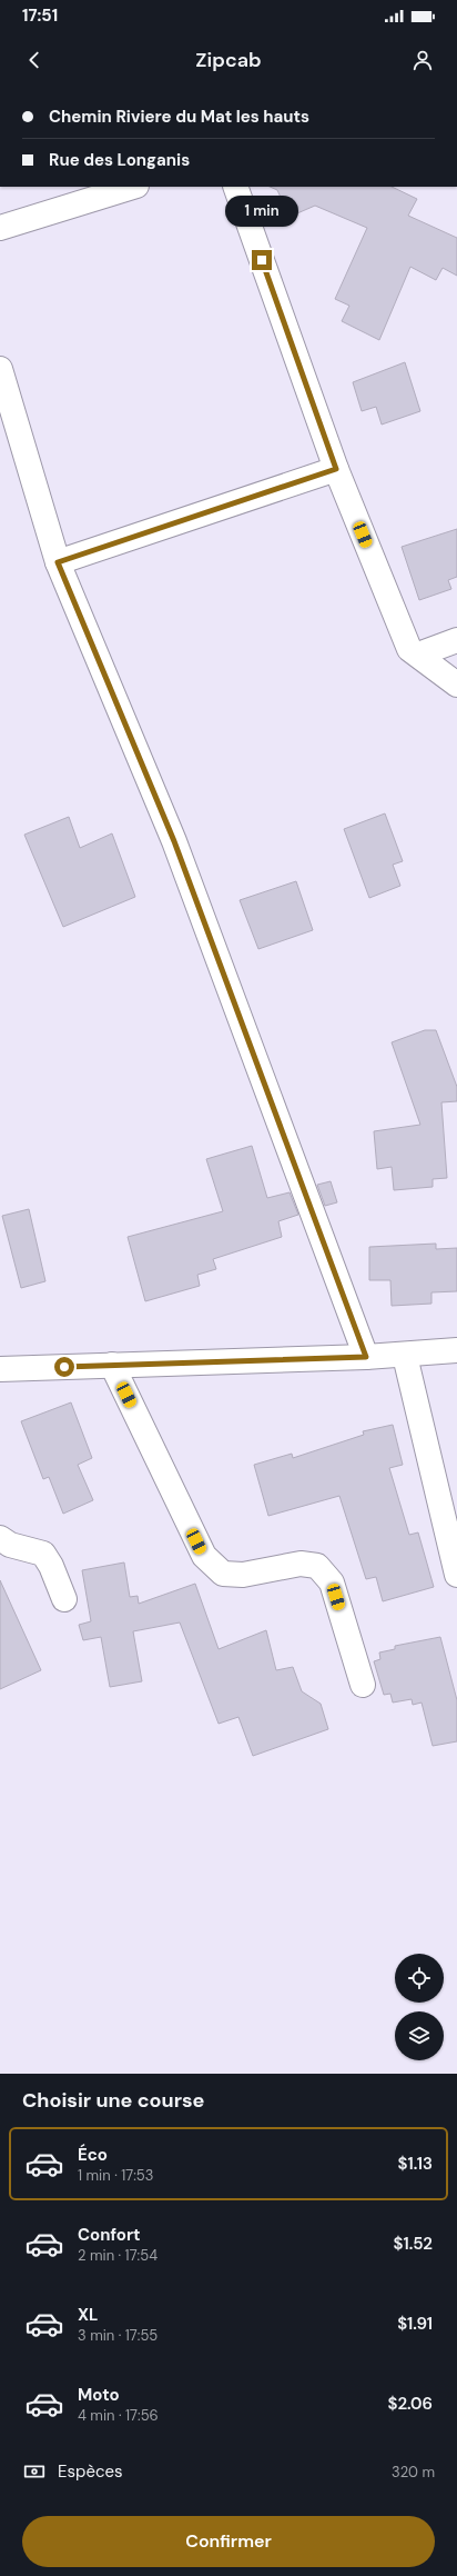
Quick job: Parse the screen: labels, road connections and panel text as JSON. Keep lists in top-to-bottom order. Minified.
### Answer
{"page":{"status":"17:51","header":"Zipcab","banner":["Chemin Riviere du Mat les hauts","Rue des Longanis"],"bubble":"1 min","heading":"Choisir une course","list":[{"name":"Éco","note":"1 min · 17:53","value":"$1.13"},{"name":"Confort","note":"2 min · 17:54","value":"$1.52"},{"name":"XL","note":"3 min · 17:55","value":"$1.91"},{"name":"Moto","note":"4 min · 17:56","value":"$2.06"}],"pay":["Espèces","320 m"],"buttons":"Confirmer"}}
